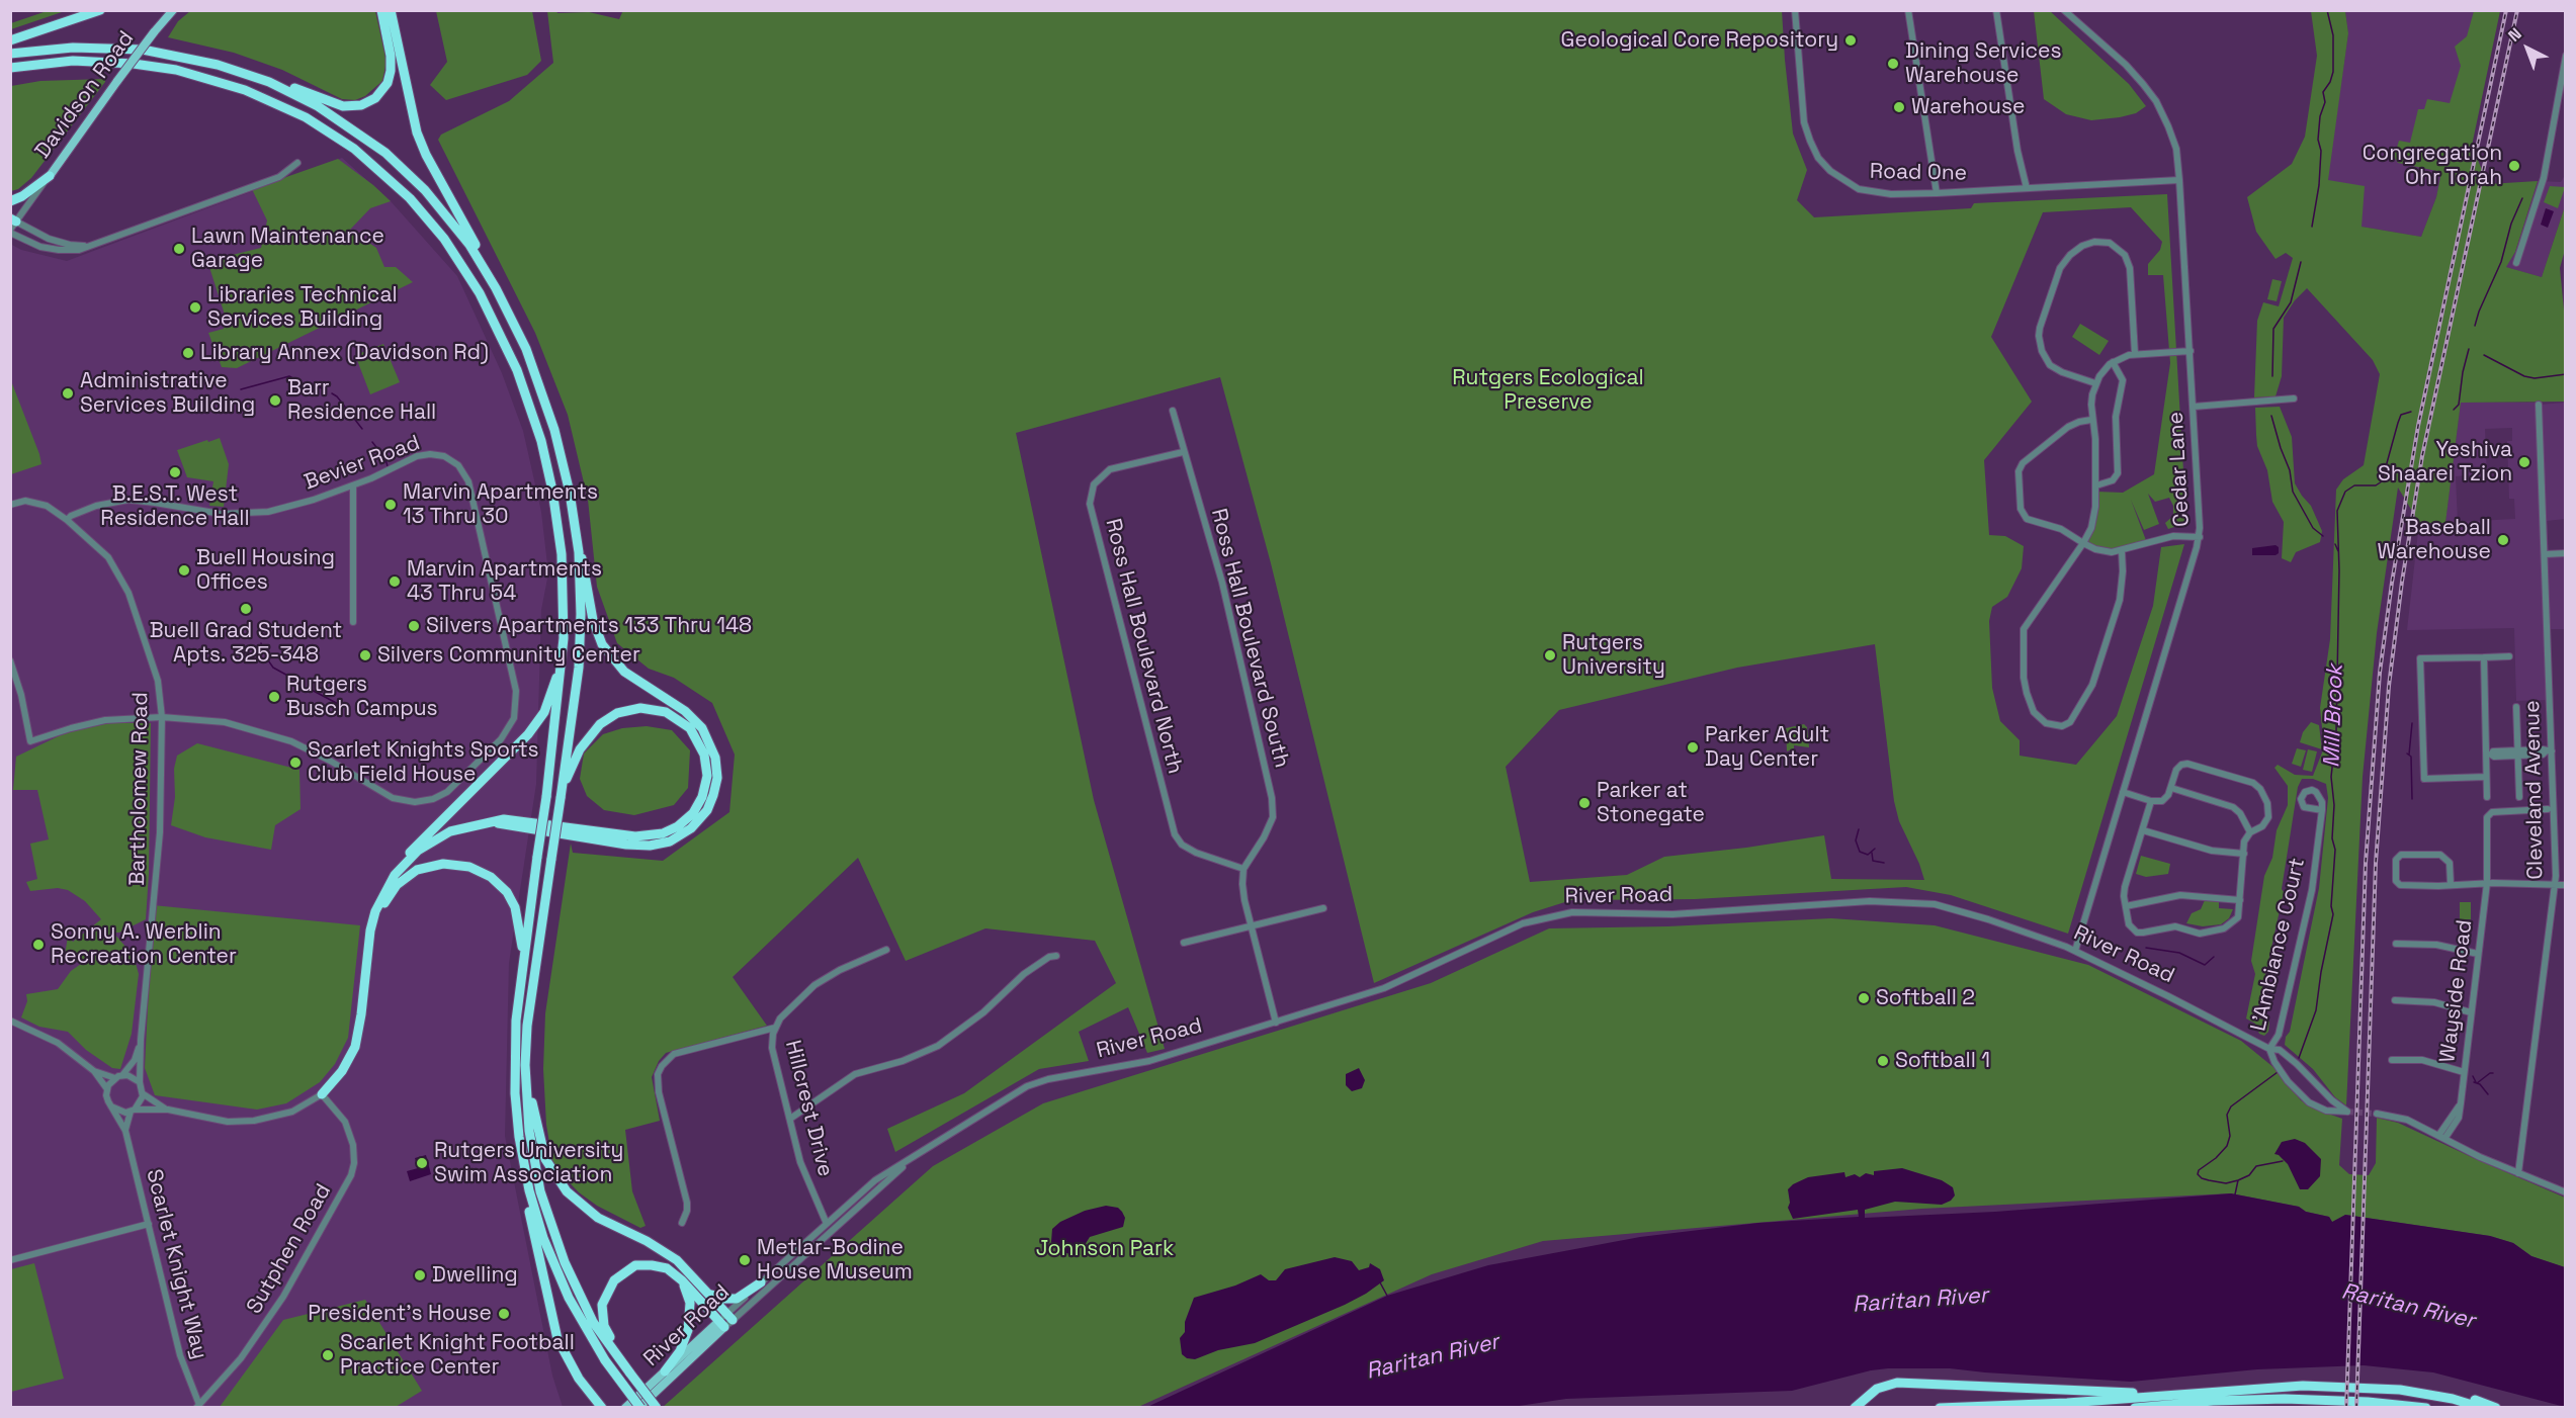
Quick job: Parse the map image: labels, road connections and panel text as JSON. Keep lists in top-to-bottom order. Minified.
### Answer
{"streets":{"main road":["Davidson Road","River Road"],"street":["Road One","Bevier Road","Cedar Lane","Ross Hall Boulevard South","Ross Hall Boulevard North","Bartholomew Road","Cleveland Avenue","L'Ambiance Court","Wayside Road","Hillcrest Drive","Sutphen Road","Scarlet Knight Way"]},"crossings":[["Road One","Cedar Lane"],["Bevier Road","Bartholomew Road"],["Cedar Lane","River Road"],["Ross Hall Boulevard South","Ross Hall Boulevard North"],["River Road","L'Ambiance Court"],["River Road","Hillcrest Drive"],["Sutphen Road","Scarlet Knight Way"]],"water":["Mill Brook","Raritan River"],"parks":["Rutgers Ecological Preserve","Johnson Park"],"places":["Geological Core Repository","Dining Services Warehouse","Warehouse","Congregation Ohr Torah","Lawn Maintenance Garage","Libraries Technical Services Building","Library Annex (Davidson Rd)","Administrative Services Building","Barr Residence Hall","Yeshiva Shaarei Tzion","B.E.S.T. West Residence Hall","Marvin Apartments 13 Thru 30","Baseball Warehouse","Buell Housing Offices","Marvin Apartments 43 Thru 54","Buell Grad Student Apts. 325-348","Silvers Apartments 133 Thru 148","Silvers Community Center","Rutgers University","Rutgers Busch Campus","Parker Adult Day Center","Scarlet Knights Sports Club Field House","Parker at Stonegate","Sonny A. Werblin Recreation Center","Softball 2","Softball 1","Rutgers University Swim Association","Metlar-Bodine House Museum","Dwelling","President's House","Scarlet Knight Football Practice Center"],"north":"top left"}
